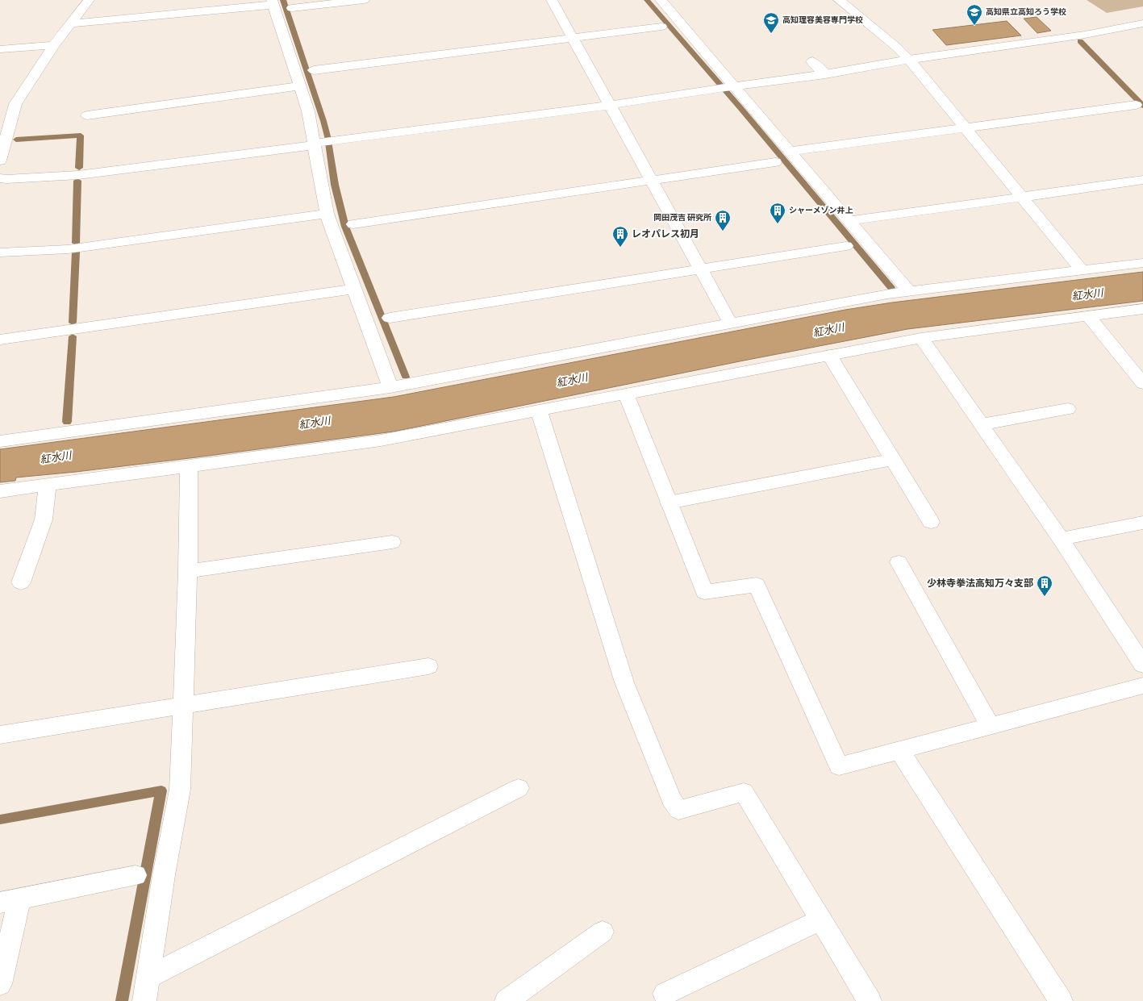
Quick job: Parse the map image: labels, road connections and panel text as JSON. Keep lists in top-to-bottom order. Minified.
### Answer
{"water":["紅水川"],"places":{"school or university":["高知県立高知ろう学校","高知理容美容専門学校"],"building":["シャーメゾン井上","岡田茂吉 研究所","レオパレス初月","少林寺拳法高知万々支部"]}}
